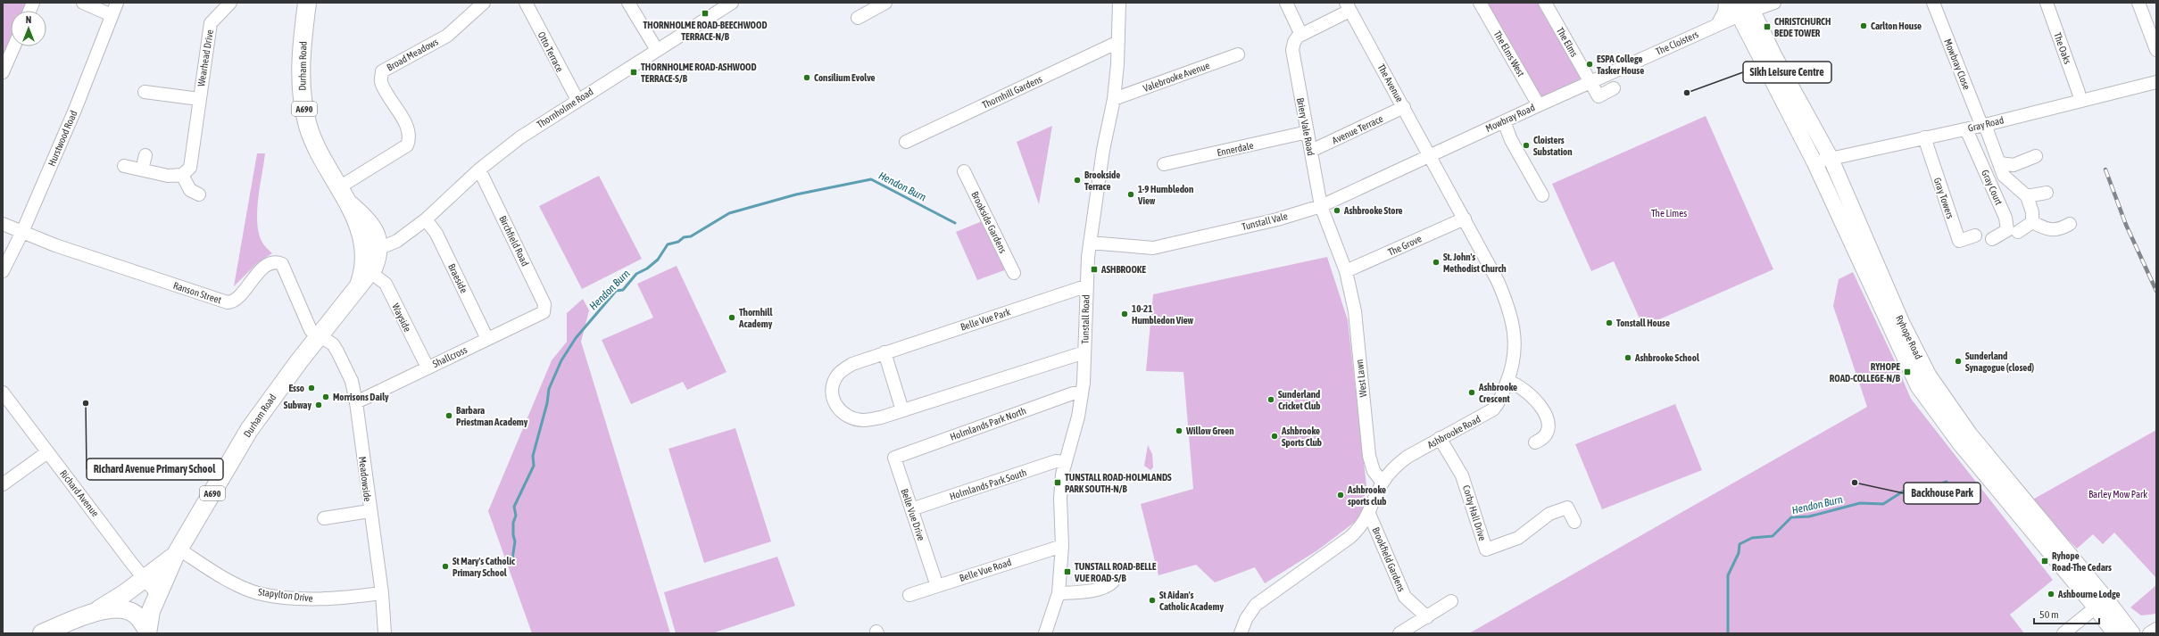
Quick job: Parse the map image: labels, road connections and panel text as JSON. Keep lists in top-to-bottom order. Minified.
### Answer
{"streets":{"highway":["Durham Road","A690"],"main road":["Ryhope Road"],"street":["The Elms","The Cloisters","The Oaks","Otto Terrace","The Elms West","Broad Meadows","Wearhead Drive","Mowbray Close","Valebrooke Avenue","The Avenue","Thornhill Gardens","Thornholme Road","Mowbray Road","Gray Road","Briery Vale Road","Avenue Terrace","Hurstwood Road","Ennerdale","Gray Court","Gray Towers","Tunstall Vale","Brookside Gardens","Birchfield Road","The Grove","Braeside","Ranson Street","Wayside","Belle Vue Park","Tunstall Road","Shallcross","West Lawn","Holmlands Park North","Ashbrooke Road","Meadowside","Holmlands Park South","Richard Avenue","Corby Hall Drive","Belle Vue Drive","Brookfield Gardens","Belle Vue Road","Stapylton Drive"]},"crossings":[["The Elms","The Cloisters"],["The Elms","Mowbray Road"],["The Cloisters","Mowbray Road"],["The Cloisters","Ryhope Road"],["Otto Terrace","Thornholme Road"],["The Elms West","Mowbray Road"],["Broad Meadows","Durham Road"],["Mowbray Close","Gray Road"],["Durham Road","Thornholme Road"],["Durham Road","Ranson Street"],["Durham Road","Wayside"],["Durham Road","Meadowside"],["Durham Road","Richard Avenue"],["Durham Road","Stapylton Drive"],["Valebrooke Avenue","Tunstall Road"],["The Avenue","Mowbray Road"],["The Avenue","Avenue Terrace"],["The Avenue","Tunstall Vale"],["The Avenue","Ashbrooke Road"],["Thornhill Gardens","Tunstall Road"],["Thornholme Road","Birchfield Road"],["Thornholme Road","Braeside"],["Thornholme Road","Wayside"],["Mowbray Road","Tunstall Vale"],["Mowbray Road","Ashbrooke Road"],["Gray Road","Gray Court"],["Gray Road","Gray Towers"],["Gray Road","Ryhope Road"],["Briery Vale Road","Avenue Terrace"],["Briery Vale Road","Ennerdale"],["Briery Vale Road","Tunstall Vale"],["Briery Vale Road","The Grove"],["Briery Vale Road","West Lawn"],["Hurstwood Road","Ranson Street"],["Tunstall Vale","Tunstall Road"],["Tunstall Vale","Ashbrooke Road"],["Birchfield Road","Shallcross"],["The Grove","West Lawn"],["The Grove","Ashbrooke Road"],["Braeside","Shallcross"],["Ranson Street","Meadowside"],["Wayside","Shallcross"],["Belle Vue Park","Tunstall Road"],["Tunstall Road","Holmlands Park North"],["Tunstall Road","Holmlands Park South"],["Tunstall Road","Belle Vue Road"],["Shallcross","Meadowside"],["West Lawn","Ashbrooke Road"],["Holmlands Park North","Belle Vue Drive"],["Ashbrooke Road","Corby Hall Drive"],["Ashbrooke Road","Brookfield Gardens"],["Meadowside","Stapylton Drive"],["Holmlands Park South","Belle Vue Drive"],["Belle Vue Drive","Belle Vue Road"]],"water":["Hendon Burn"],"parks":["The Limes","Barley Mow Park"],"places":{"transit":["THORNHOLME ROAD-BEECHWOOD TERRACE-N/B","CHRISTCHURCH BEDE TOWER","THORNHOLME ROAD-ASHWOOD TERRACE-S/B","ASHBROOKE","RYHOPE ROAD-COLLEGE-N/B","TUNSTALL ROAD-HOLMLANDS PARK SOUTH-N/B","Ryhope Road-The Cedars","TUNSTALL ROAD-BELLE VUE ROAD-S/B"],"other":["Carlton House","ESPA College Tasker House","Consilium Evolve","Sikh Leisure Centre","Cloisters Substation","Brookside Terrace","1-9 Humbledon View","Ashbrooke Store","St. John's Methodist Church","10-21 Humbledon View","Thornhill Academy","Tonstall House","Ashbrooke School","Sunderland Synagogue (closed)","Esso","Ashbrooke Crescent","Morrisons Daily","Sunderland Cricket Club","Richard Avenue Primary School","Subway","Barbara Priestman Academy","Willow Green","Ashbrooke Sports Club","Backhouse Park","Ashbrooke sports club","St Mary's Catholic Primary School","Ashbourne Lodge","St Aidan's Catholic Academy"]},"scale_bar":"50 m","north":"top"}
